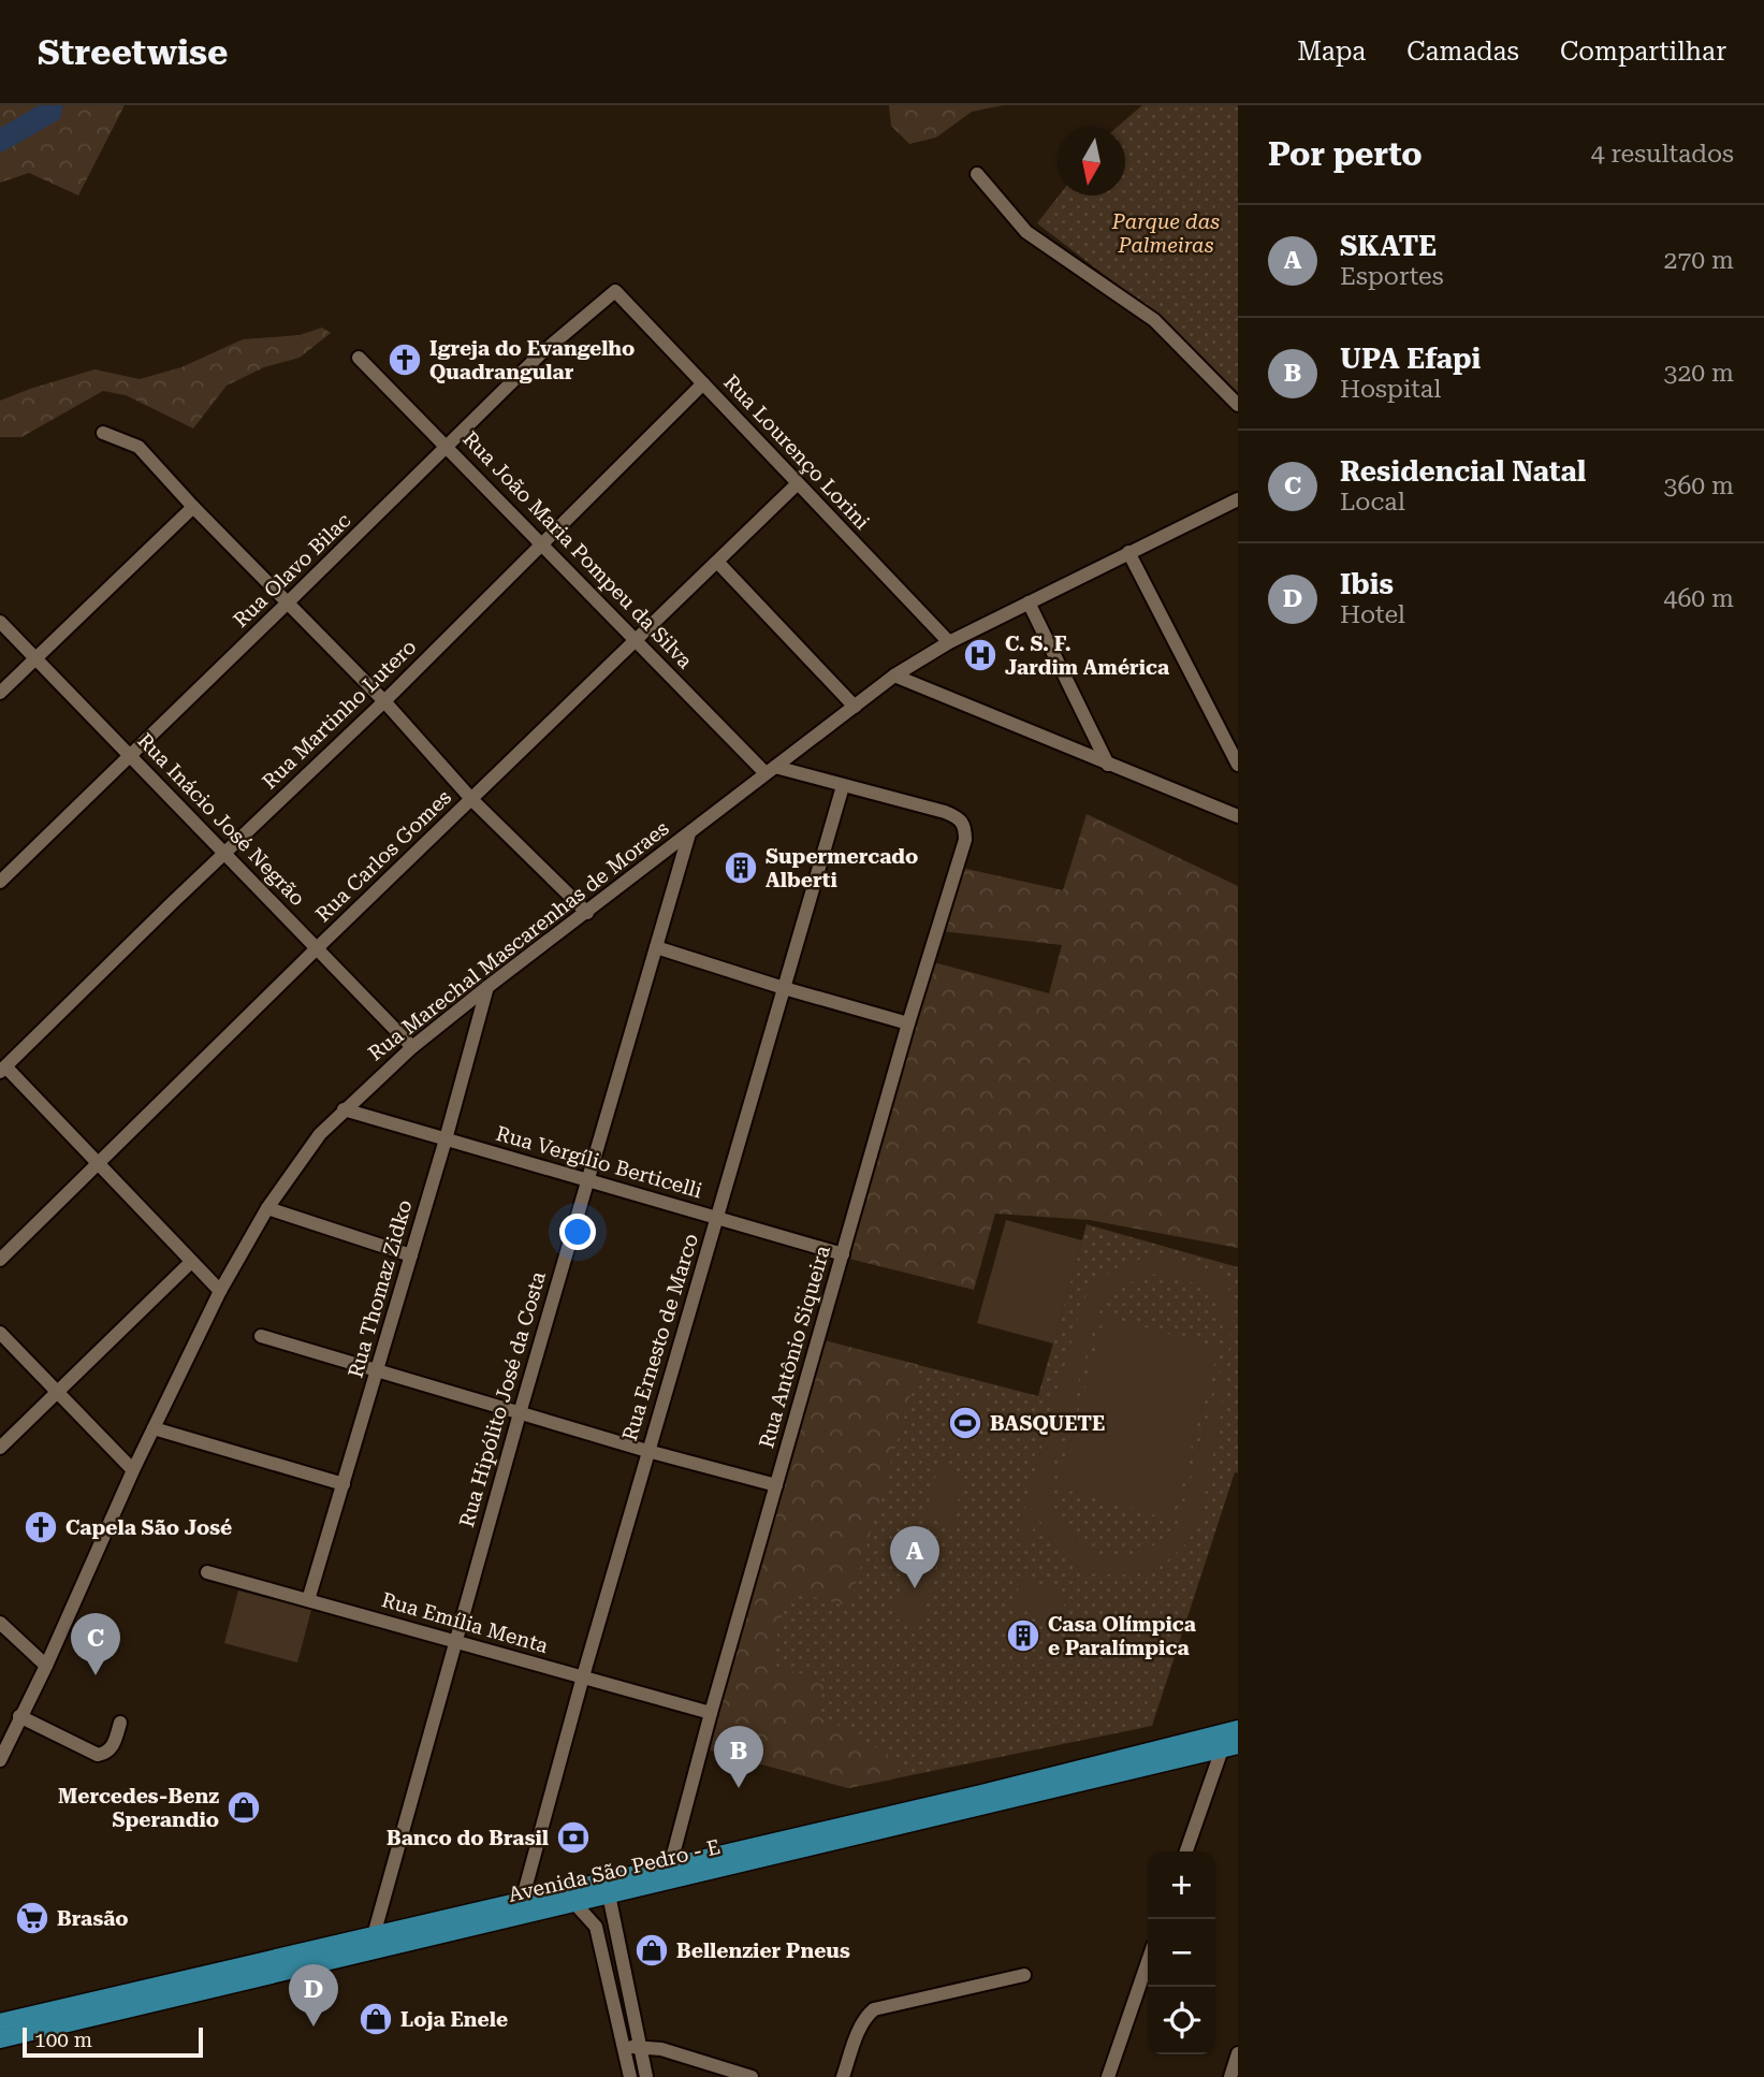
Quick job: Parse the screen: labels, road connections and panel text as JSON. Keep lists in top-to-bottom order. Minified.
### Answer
{"streets":{"main road":["Avenida São Pedro - E"],"street":["Rua Lourenço Lorini","Rua João Maria Pompeu da Silva","Rua Olavo Bilac","Rua Martinho Lutero","Rua Inácio José Negrão","Rua Carlos Gomes","Rua Marechal Mascarenhas de Moraes","Rua Vergílio Berticelli","Rua Thomaz Zidko","Rua Ernesto de Marco","Rua Antônio Siqueira","Rua Hipólito José da Costa","Rua Emília Menta"]},"crossings":[["Rua Lourenço Lorini","Rua Olavo Bilac"],["Rua Lourenço Lorini","Rua Martinho Lutero"],["Rua Lourenço Lorini","Rua Carlos Gomes"],["Rua Lourenço Lorini","Rua Marechal Mascarenhas de Moraes"],["Rua João Maria Pompeu da Silva","Rua Olavo Bilac"],["Rua João Maria Pompeu da Silva","Rua Martinho Lutero"],["Rua João Maria Pompeu da Silva","Rua Carlos Gomes"],["Rua João Maria Pompeu da Silva","Rua Marechal Mascarenhas de Moraes"],["Rua Olavo Bilac","Rua Inácio José Negrão"],["Rua Martinho Lutero","Rua Inácio José Negrão"],["Rua Inácio José Negrão","Rua Carlos Gomes"],["Rua Inácio José Negrão","Rua Marechal Mascarenhas de Moraes"],["Rua Marechal Mascarenhas de Moraes","Rua Vergílio Berticelli"],["Rua Marechal Mascarenhas de Moraes","Rua Thomaz Zidko"],["Rua Marechal Mascarenhas de Moraes","Rua Hipólito José da Costa"],["Rua Vergílio Berticelli","Rua Thomaz Zidko"],["Rua Vergílio Berticelli","Rua Ernesto de Marco"],["Rua Vergílio Berticelli","Rua Antônio Siqueira"],["Rua Vergílio Berticelli","Rua Hipólito José da Costa"],["Rua Thomaz Zidko","Rua Emília Menta"],["Rua Ernesto de Marco","Rua Antônio Siqueira"],["Rua Ernesto de Marco","Rua Emília Menta"],["Rua Ernesto de Marco","Avenida São Pedro - E"],["Rua Antônio Siqueira","Rua Emília Menta"],["Rua Antônio Siqueira","Avenida São Pedro - E"],["Rua Hipólito José da Costa","Rua Emília Menta"],["Rua Hipólito José da Costa","Avenida São Pedro - E"]],"parks":["Parque das Palmeiras"],"places":{"church":["Igreja do Evangelho Quadrangular","Capela São José"],"hospital":["C. S. F. Jardim América"],"building":["Supermercado Alberti","Casa Olímpica e Paralímpica"],"sports":["BASQUETE"],"shop":["Mercedes-Benz Sperandio","Bellenzier Pneus","Loja Enele"],"bank":["Banco do Brasil"],"supermarket":["Brasão"]},"scale_bar":"100 m","north":"bottom","page":{"header":"Streetwise","nav":["Mapa","Camadas","Compartilhar"],"heading":["Por perto","4 resultados"],"list":[{"mark":"A","name":"SKATE","note":"Esportes","value":"270 m"},{"mark":"B","name":"UPA Efapi","note":"Hospital","value":"320 m"},{"mark":"C","name":"Residencial Natal","note":"Local","value":"360 m"},{"mark":"D","name":"Ibis","note":"Hotel","value":"460 m"}],"pins":["A","C","B","D"],"map_buttons":["+","−"],"scale":"100 m"}}
